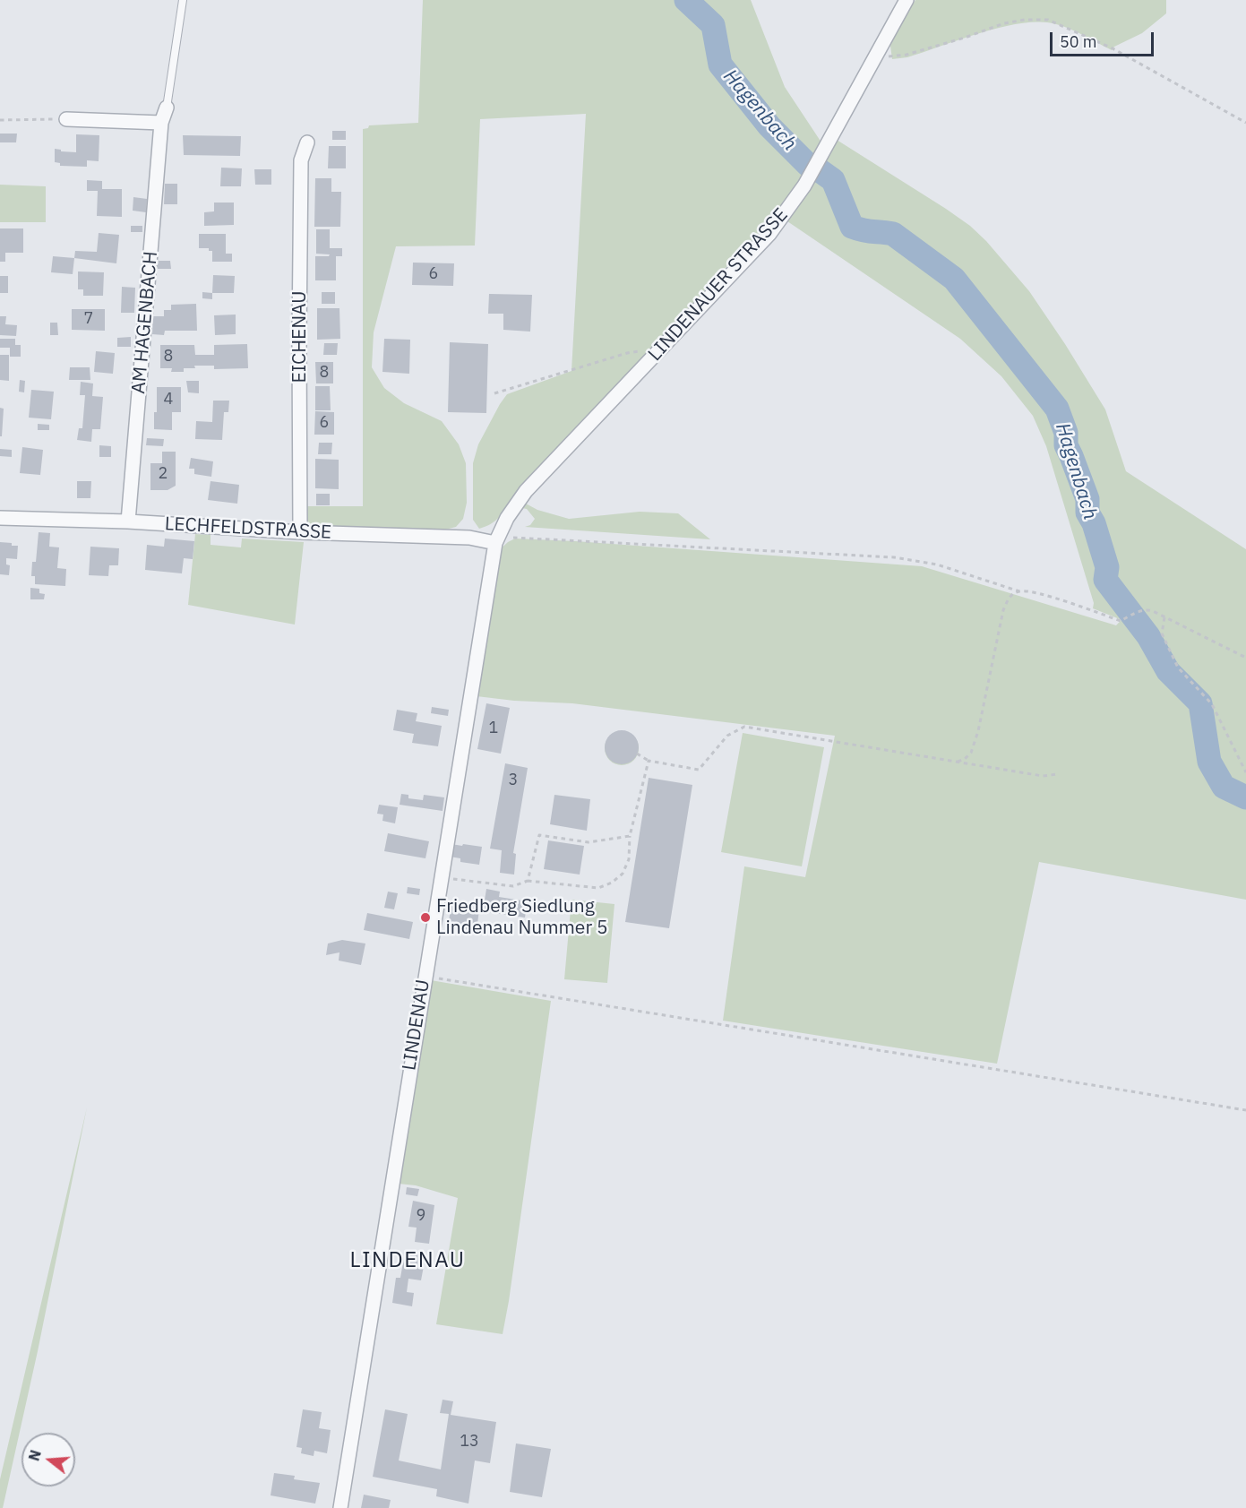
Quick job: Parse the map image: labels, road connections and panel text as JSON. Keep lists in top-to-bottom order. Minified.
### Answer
{"streets":{"street":["LINDENAUER STRASSE","AM HAGENBACH","EICHENAU","LECHFELDSTRASSE","LINDENAU"]},"crossings":[["LINDENAUER STRASSE","LECHFELDSTRASSE"],["LINDENAUER STRASSE","LINDENAU"],["AM HAGENBACH","LECHFELDSTRASSE"],["EICHENAU","LECHFELDSTRASSE"],["LECHFELDSTRASSE","LINDENAU"]],"districts":["LINDENAU"],"water":["Hagenbach"],"places":["Friedberg Siedlung Lindenau Nummer 5"],"house_numbers":["6","7","8","8","4","6","2","1","3","9","13"],"scale_bar":"50 m","north":"left"}
